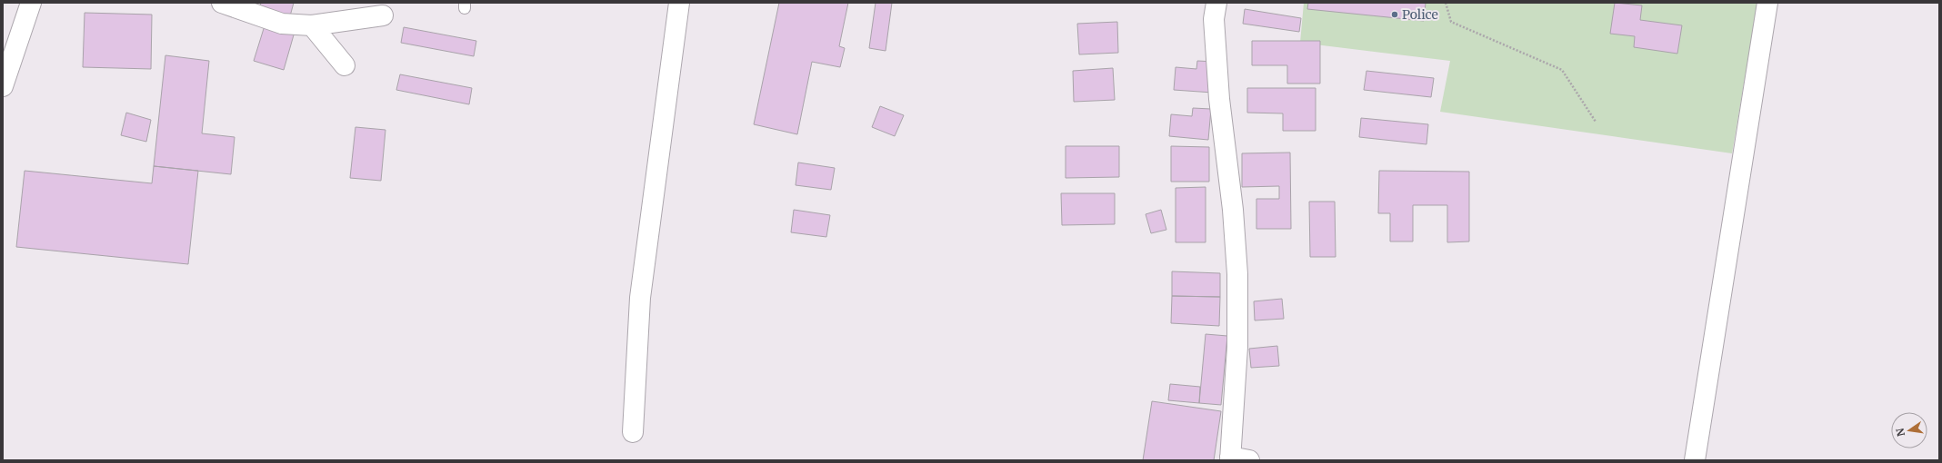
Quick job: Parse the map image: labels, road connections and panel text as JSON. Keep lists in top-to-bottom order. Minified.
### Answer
{"places":["Police"],"north":"left"}
